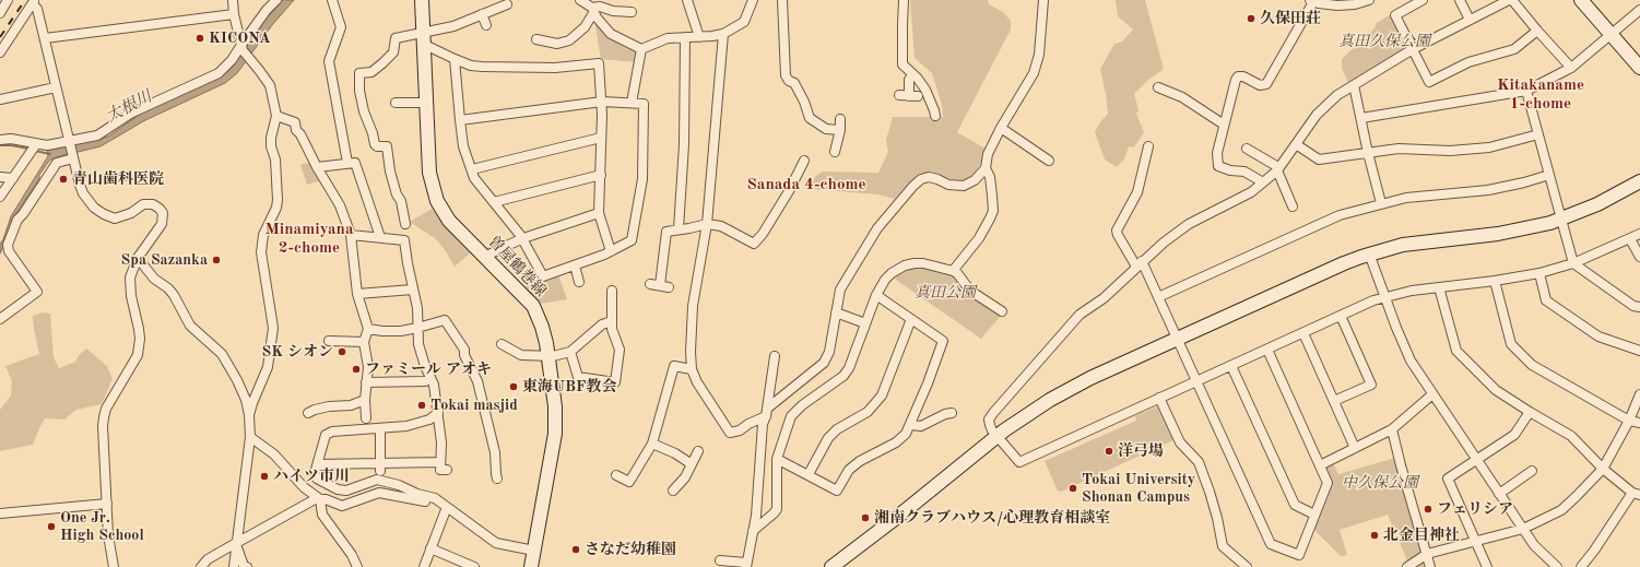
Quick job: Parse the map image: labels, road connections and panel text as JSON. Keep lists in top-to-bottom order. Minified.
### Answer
{"streets":{"street":["曽屋鶴巻線"]},"districts":["Kitakaname 1-chome","Sanada 4-chome","Minamiyana 2-chome"],"water":["大根川"],"parks":["真田久保公園","真田公園","中久保公園"],"places":["久保田荘","KICONA","青山歯科医院","Spa Sazanka","SK シオン","ファミール アオキ","東海UBF教会","Tokai masjid","洋弓場","ハイツ市川","Tokai University Shonan Campus","フェリシア","湘南クラブハウス/心理教育相談室","One Jr. High School","北金目神社","さなだ幼稚園"]}
